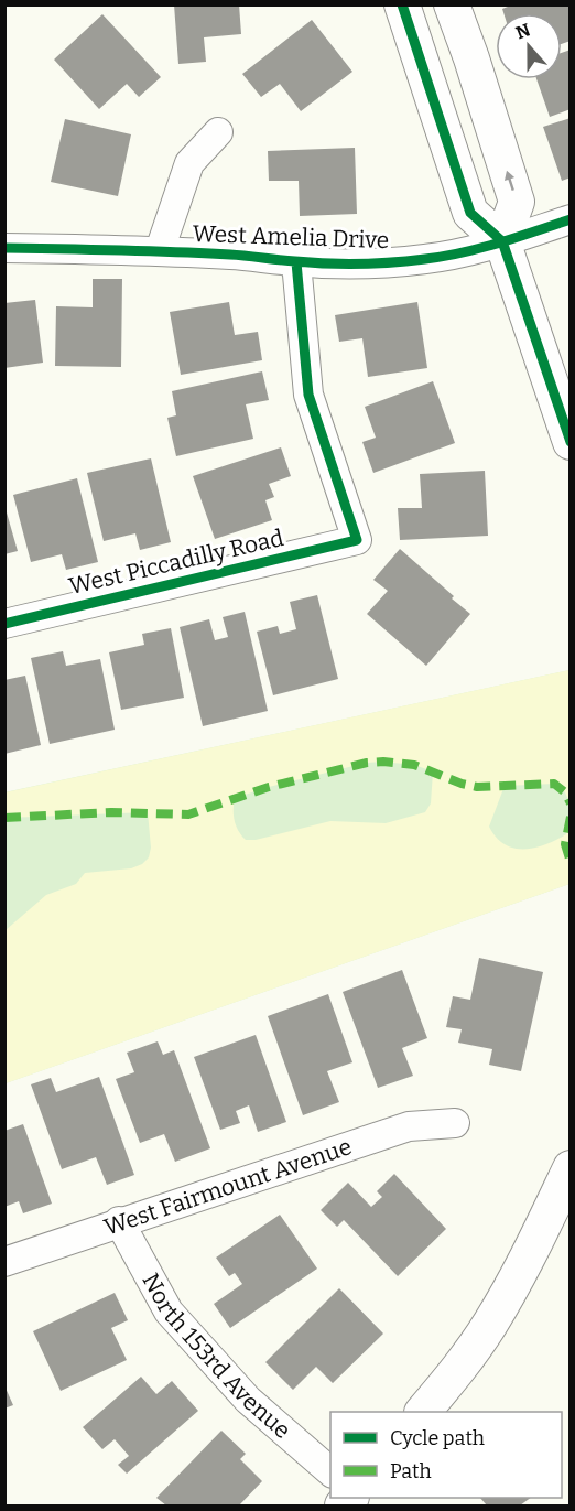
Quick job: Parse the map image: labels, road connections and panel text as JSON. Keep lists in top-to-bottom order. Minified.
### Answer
{"streets":{"street":["West Amelia Drive","West Piccadilly Road","West Fairmount Avenue","North 153rd Avenue"]},"crossings":[["West Amelia Drive","West Piccadilly Road"],["West Fairmount Avenue","North 153rd Avenue"]],"legend":["Cycle path","Path"],"north":"top"}
